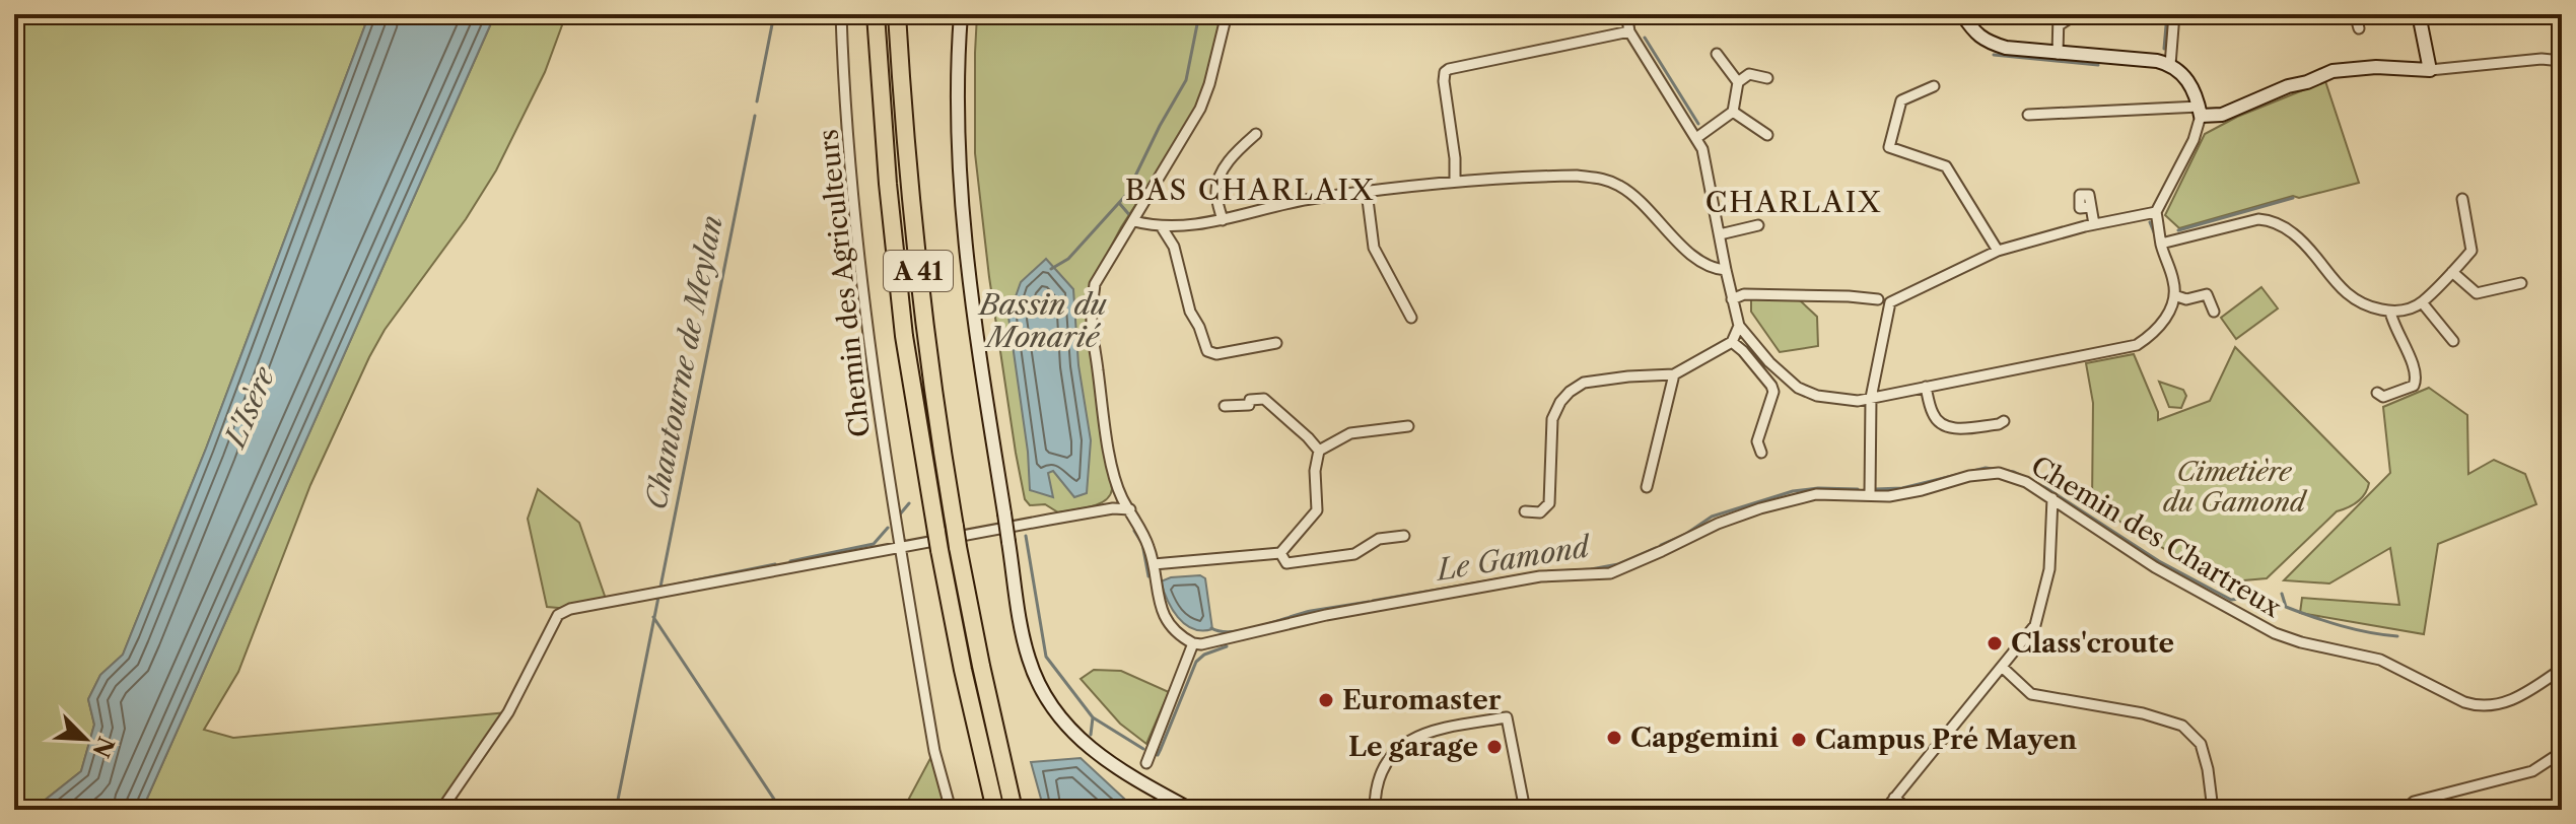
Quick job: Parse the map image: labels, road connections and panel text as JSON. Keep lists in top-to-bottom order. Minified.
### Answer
{"streets":{"highway":["A 41"],"street":["Chemin des Agriculteurs","Chemin des Chartreux"]},"districts":["BAS CHARLAIX","CHARLAIX"],"water":["Bassin du Monarié","Chantourne de Meylan","L'Isère","Le Gamond"],"parks":["Cimetière du Gamond"],"places":["Class'croute","Euromaster","Capgemini","Campus Pré Mayen","Le garage"],"north":"bottom right"}
